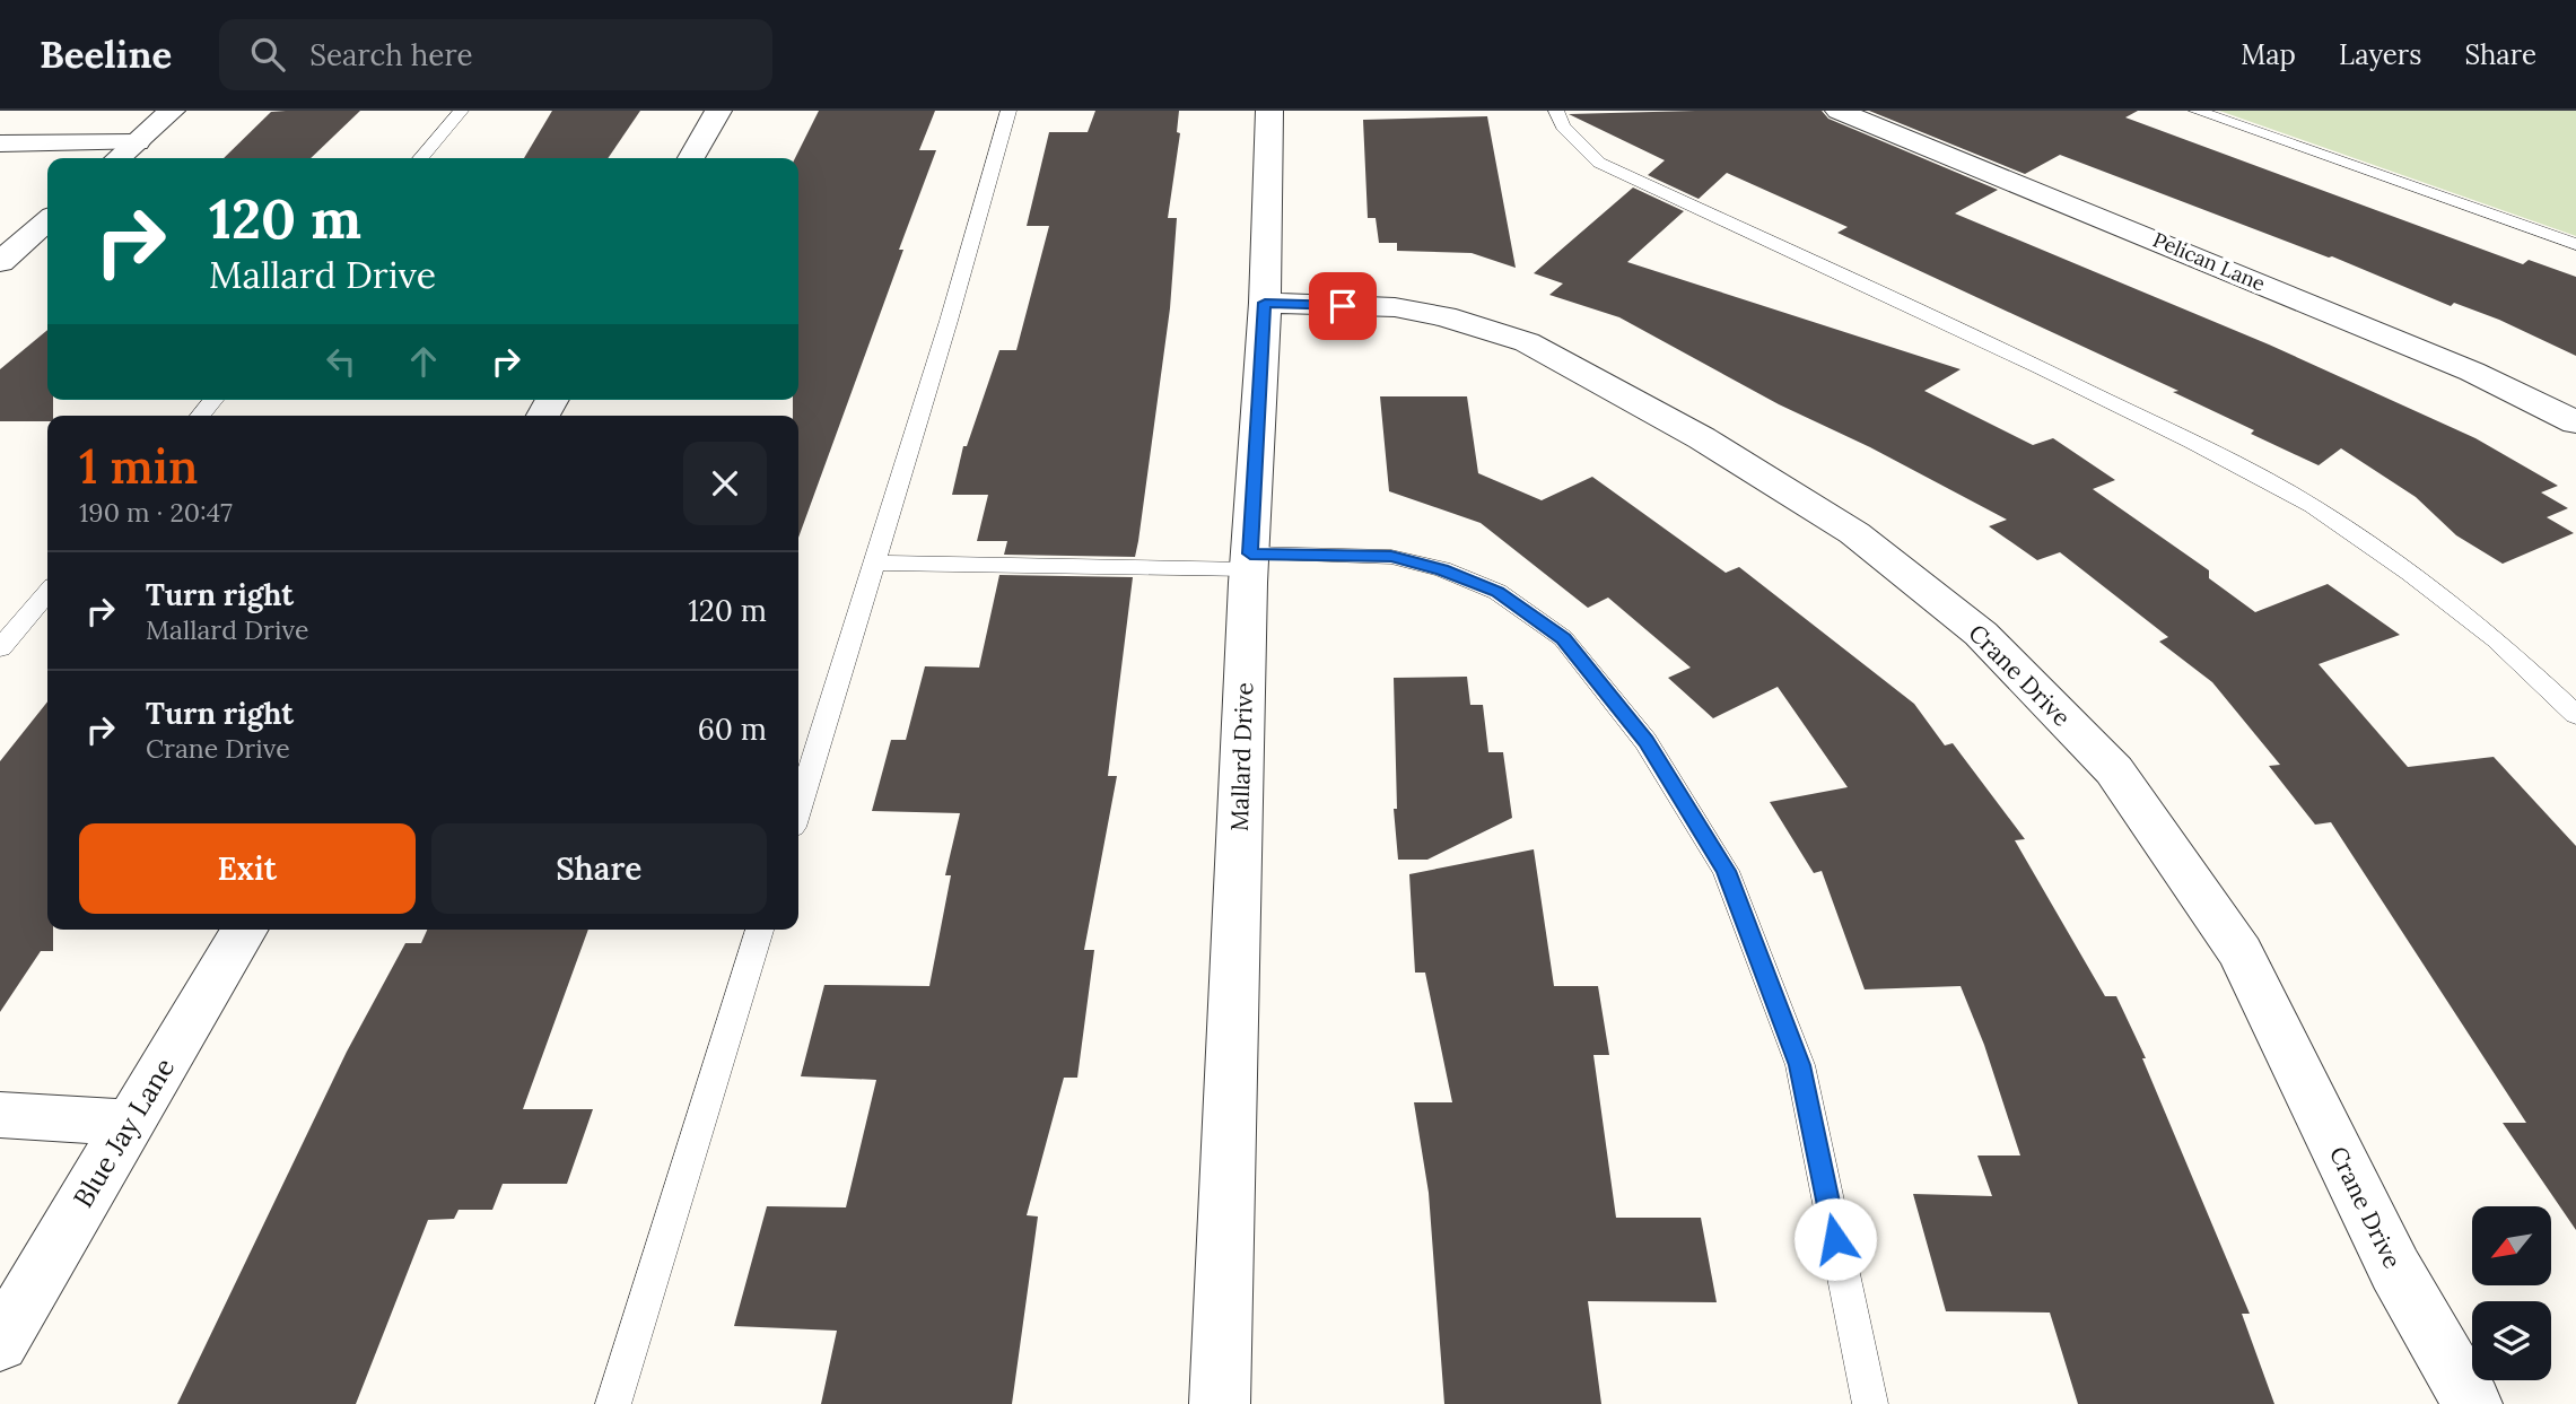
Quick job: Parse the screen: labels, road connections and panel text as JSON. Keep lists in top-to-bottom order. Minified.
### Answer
{"streets":{"street":["Pelican Lane","Crane Drive","Mallard Drive","Blue Jay Lane"]},"crossings":[["Crane Drive","Mallard Drive"]],"north":"bottom left","page":{"header":"Beeline","search":"Search here","nav":["Map","Layers","Share"],"turn":["120 m","Mallard Drive"],"heading":["1 min","190 m · 20:47"],"list":[{"name":"Turn right","note":"Mallard Drive","value":"120 m"},{"name":"Turn right","note":"Crane Drive","value":"60 m"}],"buttons":["Exit","Share"]}}
